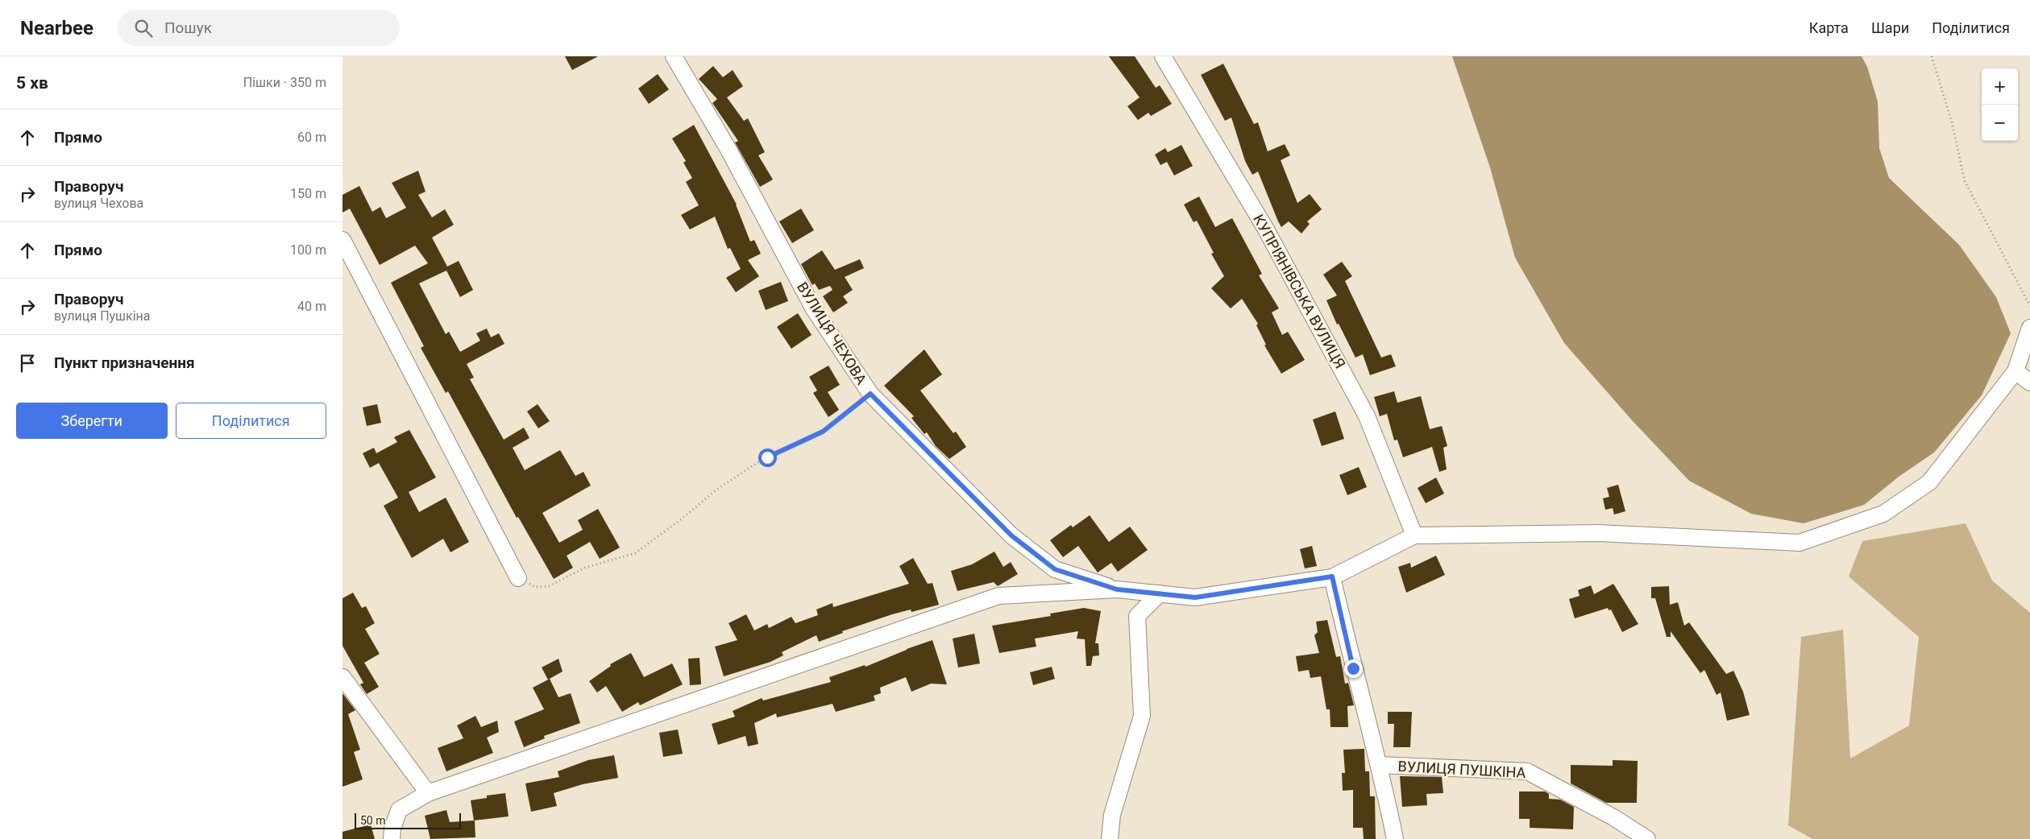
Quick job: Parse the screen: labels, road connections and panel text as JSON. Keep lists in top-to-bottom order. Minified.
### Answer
{"streets":{"street":["КУПРІЯНІВСЬКА ВУЛИЦЯ","ВУЛИЦЯ ЧЕХОВА","ВУЛИЦЯ ПУШКІНА"]},"scale_bar":"50 m","page":{"header":"Nearbee","search":"Пошук","nav":["Карта","Шари","Поділитися"],"heading":["5 хв","Пішки · 350 m"],"map_buttons":["+","−"],"list":[["Прямо","60 m"],["Праворуч","вулиця Чехова","150 m"],["Прямо","100 m"],["Праворуч","вулиця Пушкіна","40 m"],"Пункт призначення"],"buttons":["Зберегти","Поділитися"],"scale":"50 m"}}
